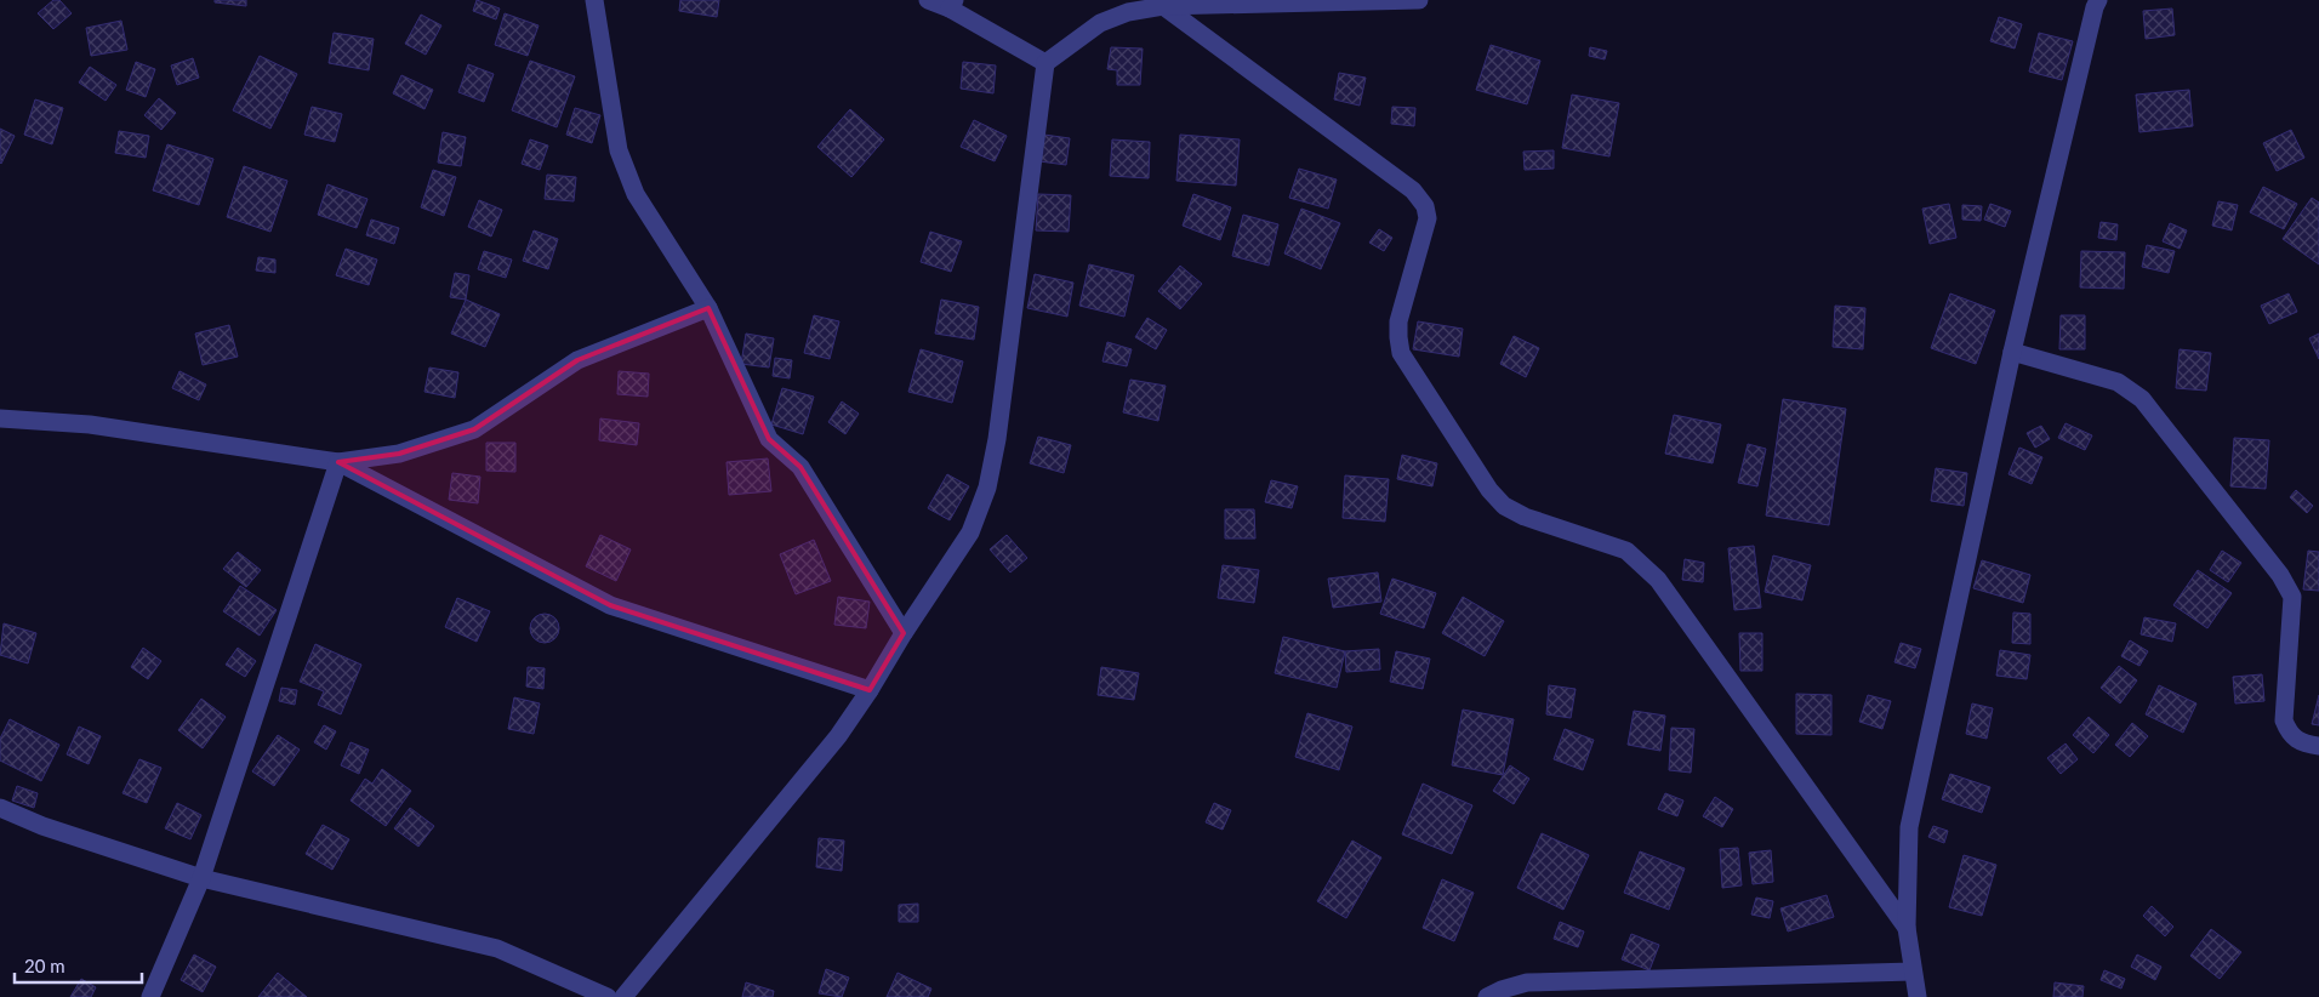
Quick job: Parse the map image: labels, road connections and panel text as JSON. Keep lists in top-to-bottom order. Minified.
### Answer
{"scale_bar":"20 m"}
